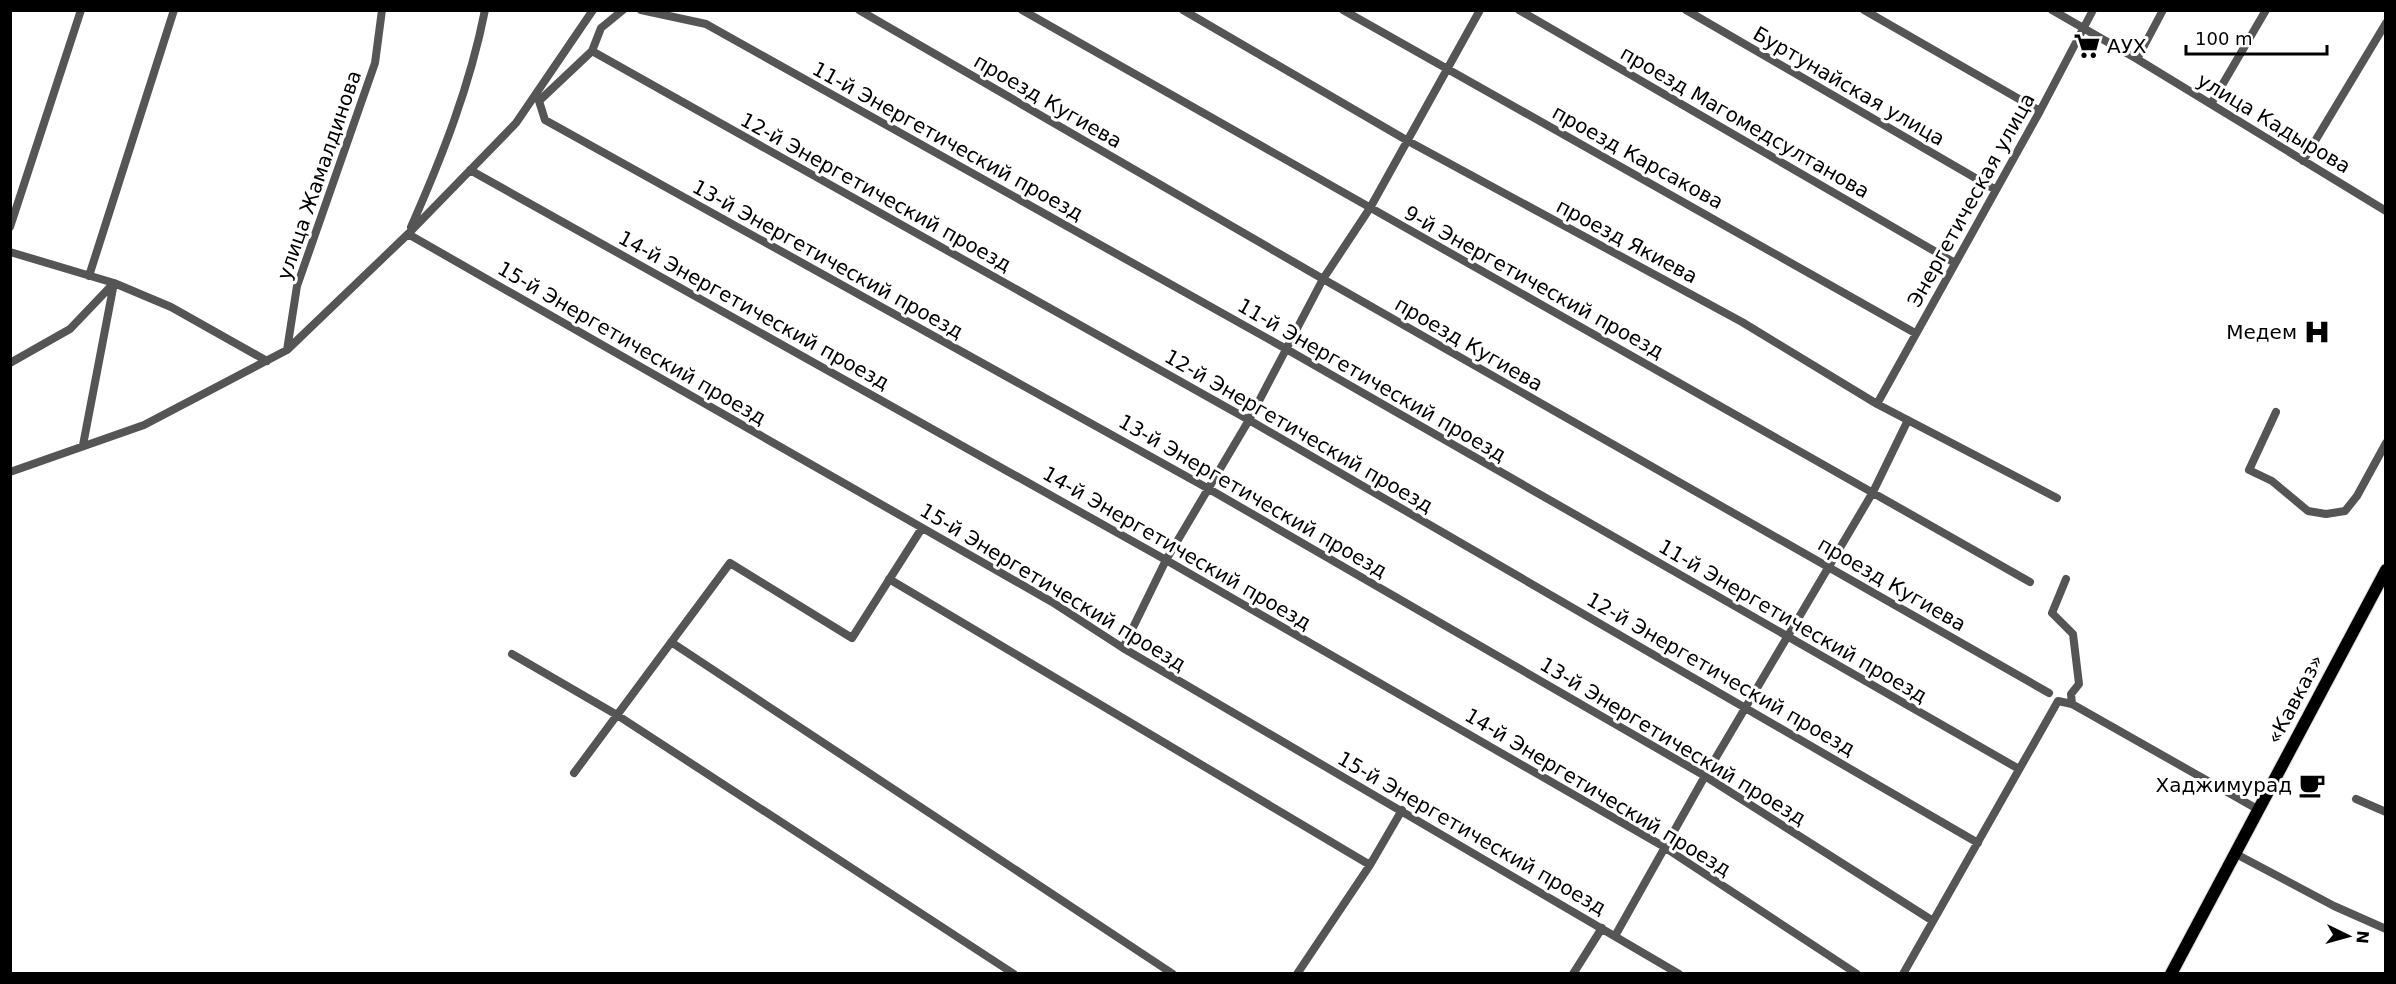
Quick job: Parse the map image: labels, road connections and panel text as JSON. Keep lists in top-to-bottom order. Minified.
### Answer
{"streets":{"highway":["«Кавказ»"],"street":["Буртунайская улица","проезд Кугиева","проезд Магомедсултанова","улица Кадырова","11-й Энергетический проезд","проезд Карсакова","улица Жамалдинова","12-й Энергетический проезд","Энергетическая улица","проезд Якиева","13-й Энергетический проезд","9-й Энергетический проезд","14-й Энергетический проезд","15-й Энергетический проезд"]},"crossings":[["Буртунайская улица","Энергетическая улица"],["проезд Магомедсултанова","Энергетическая улица"],["улица Кадырова","Энергетическая улица"],["проезд Карсакова","Энергетическая улица"],["Энергетическая улица","проезд Якиева"]],"places":{"supermarket":["АУХ"],"hospital":["Медем"],"cafe":["Хаджимурад"]},"scale_bar":"100 m","north":"right"}
